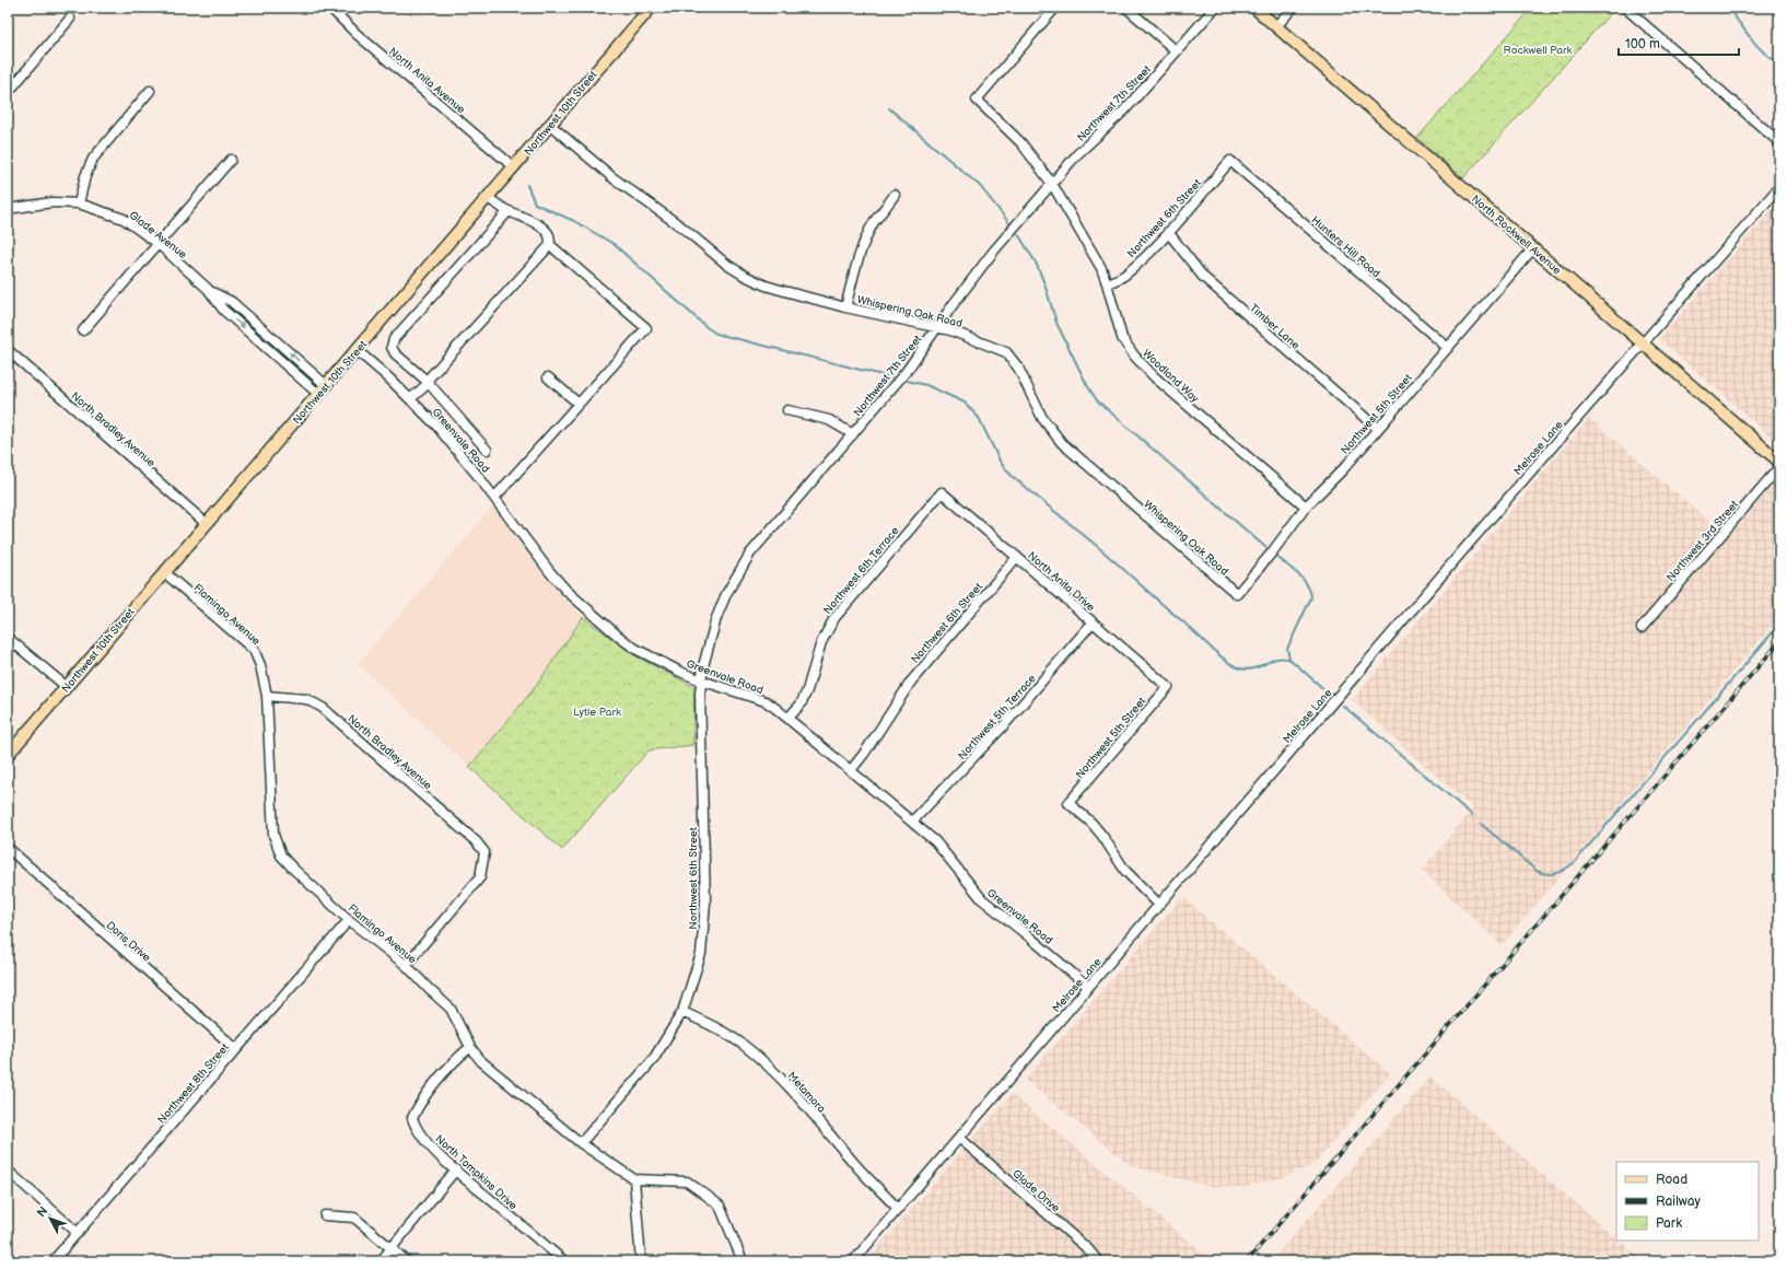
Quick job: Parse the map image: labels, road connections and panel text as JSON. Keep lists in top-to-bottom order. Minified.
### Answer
{"streets":{"main road":["Northwest 10th Street","North Rockwell Avenue"],"street":["North Anita Avenue","Northwest 7th Street","Northwest 6th Street","Glade Avenue","Hunters Hill Road","Whispering Oak Road","Timber Lane","Woodland Way","Northwest 5th Street","North Bradley Avenue","Greenvale Road","Melrose Lane","Northwest 3rd Street","Northwest 6th Terrace","North Anita Drive","Flamingo Avenue","Northwest 5th Terrace","Doris Drive","Northwest 8th Street","Metamora","North Tompkins Drive","Glade Drive"]},"crossings":[["North Anita Avenue","Northwest 10th Street"],["Northwest 7th Street","Northwest 6th Street"],["Northwest 7th Street","Whispering Oak Road"],["Northwest 7th Street","Woodland Way"],["Northwest 7th Street","Greenvale Road"],["Northwest 10th Street","Glade Avenue"],["Northwest 10th Street","Whispering Oak Road"],["Northwest 10th Street","North Bradley Avenue"],["Northwest 10th Street","Greenvale Road"],["Northwest 10th Street","Flamingo Avenue"],["Northwest 6th Street","Hunters Hill Road"],["Northwest 6th Street","Timber Lane"],["Northwest 6th Street","Woodland Way"],["Northwest 6th Street","Greenvale Road"],["Northwest 6th Street","North Anita Drive"],["Northwest 6th Street","Flamingo Avenue"],["Northwest 6th Street","Metamora"],["North Rockwell Avenue","Northwest 5th Street"],["North Rockwell Avenue","Melrose Lane"],["Hunters Hill Road","Northwest 5th Street"],["Whispering Oak Road","Northwest 5th Street"],["Timber Lane","Northwest 5th Street"],["Woodland Way","Northwest 5th Street"],["Northwest 5th Street","Melrose Lane"],["Northwest 5th Street","North Anita Drive"],["North Bradley Avenue","Flamingo Avenue"],["Greenvale Road","Melrose Lane"],["Greenvale Road","Northwest 6th Terrace"],["Greenvale Road","Northwest 5th Terrace"],["Melrose Lane","Metamora"],["Melrose Lane","Glade Drive"],["Northwest 6th Terrace","North Anita Drive"],["North Anita Drive","Northwest 5th Terrace"],["Flamingo Avenue","Northwest 8th Street"],["Flamingo Avenue","North Tompkins Drive"],["Doris Drive","Northwest 8th Street"]],"parks":["Rockwell Park","Lytle Park"],"legend":["Road","Railway","Park"],"scale_bar":"100 m","north":"top left"}
